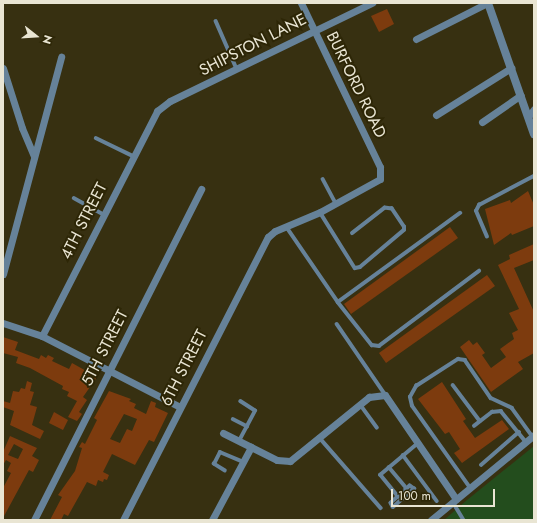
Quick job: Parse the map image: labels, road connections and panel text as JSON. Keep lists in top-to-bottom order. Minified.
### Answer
{"streets":{"street":["SHIPSTON LANE","BURFORD ROAD","4TH STREET","5TH STREET","6TH STREET"]},"crossings":[["SHIPSTON LANE","BURFORD ROAD"],["SHIPSTON LANE","4TH STREET"]],"scale_bar":"100 m","north":"right"}
